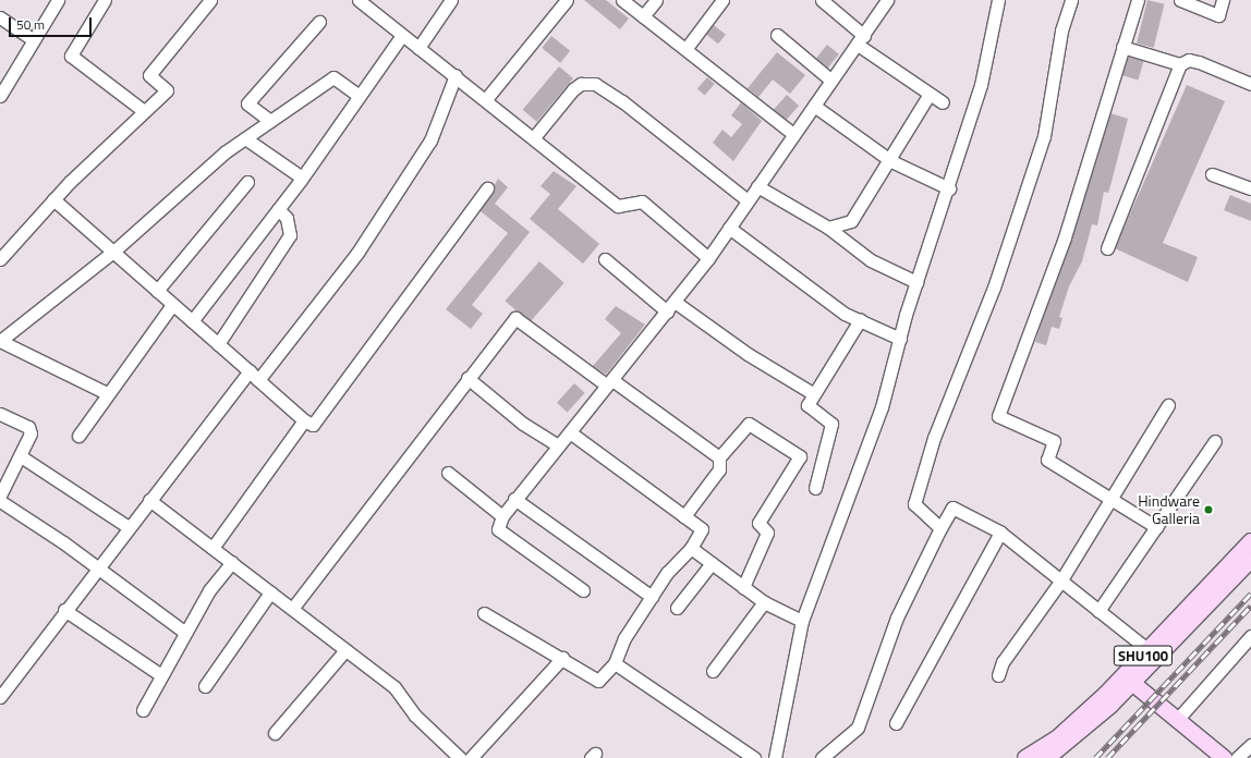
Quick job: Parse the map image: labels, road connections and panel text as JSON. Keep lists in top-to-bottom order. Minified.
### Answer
{"streets":{"main road":["SHU100"]},"places":["Hindware Galleria"],"scale_bar":"50 m"}
